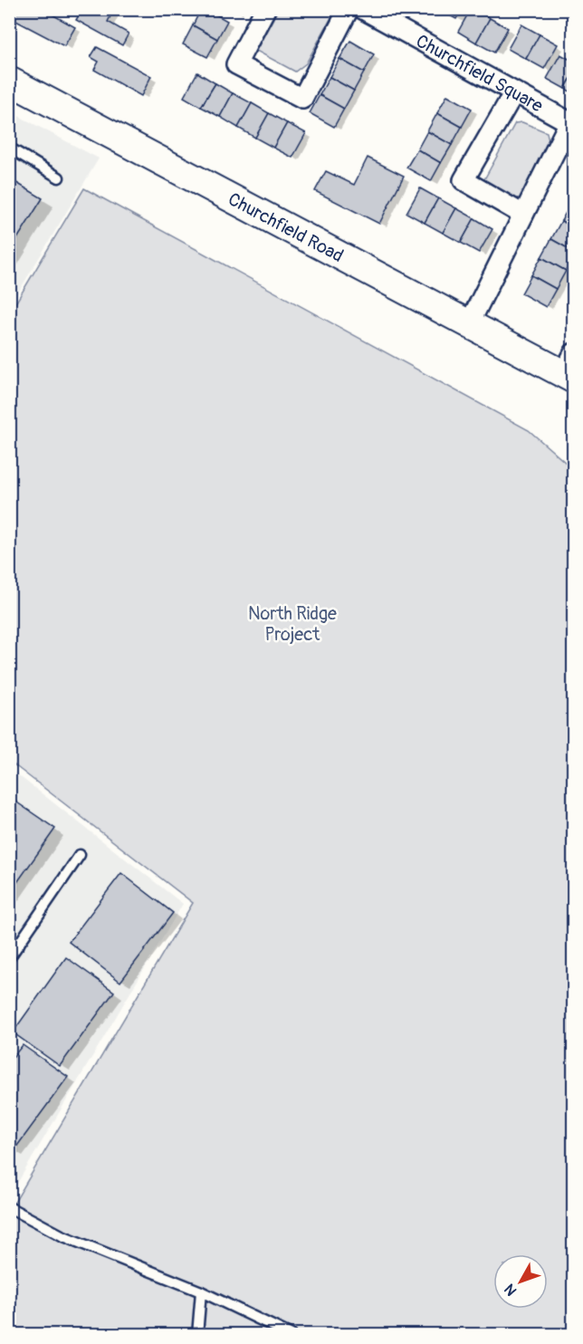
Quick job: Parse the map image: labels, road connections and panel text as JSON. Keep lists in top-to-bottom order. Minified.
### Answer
{"streets":{"street":["Churchfield Square","Churchfield Road"]},"crossings":[["Churchfield Square","Churchfield Road"]],"parks":["North Ridge Project"],"north":"bottom left"}
